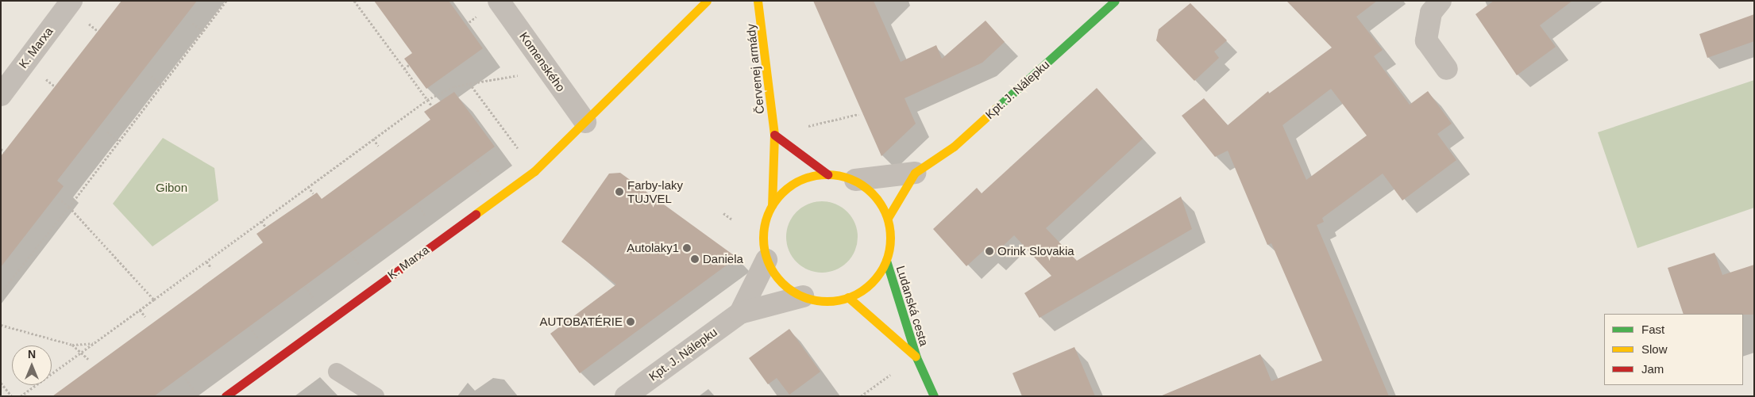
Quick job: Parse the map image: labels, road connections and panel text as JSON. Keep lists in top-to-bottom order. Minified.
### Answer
{"streets":{"street":["K. Marxa","Komenského","Červenej armády","Kpt. J. Nálepku","Ludanská cesta"]},"crossings":[["K. Marxa","Komenského"],["Červenej armády","Kpt. J. Nálepku"],["Červenej armády","Ludanská cesta"],["Kpt. J. Nálepku","Ludanská cesta"]],"parks":["Gibon"],"places":["Farby-laky TUJVEL","Autolaky1","Orink Slovakia","Daniela","AUTOBATÉRIE"],"legend":["Fast","Slow","Jam"],"north":"top"}
